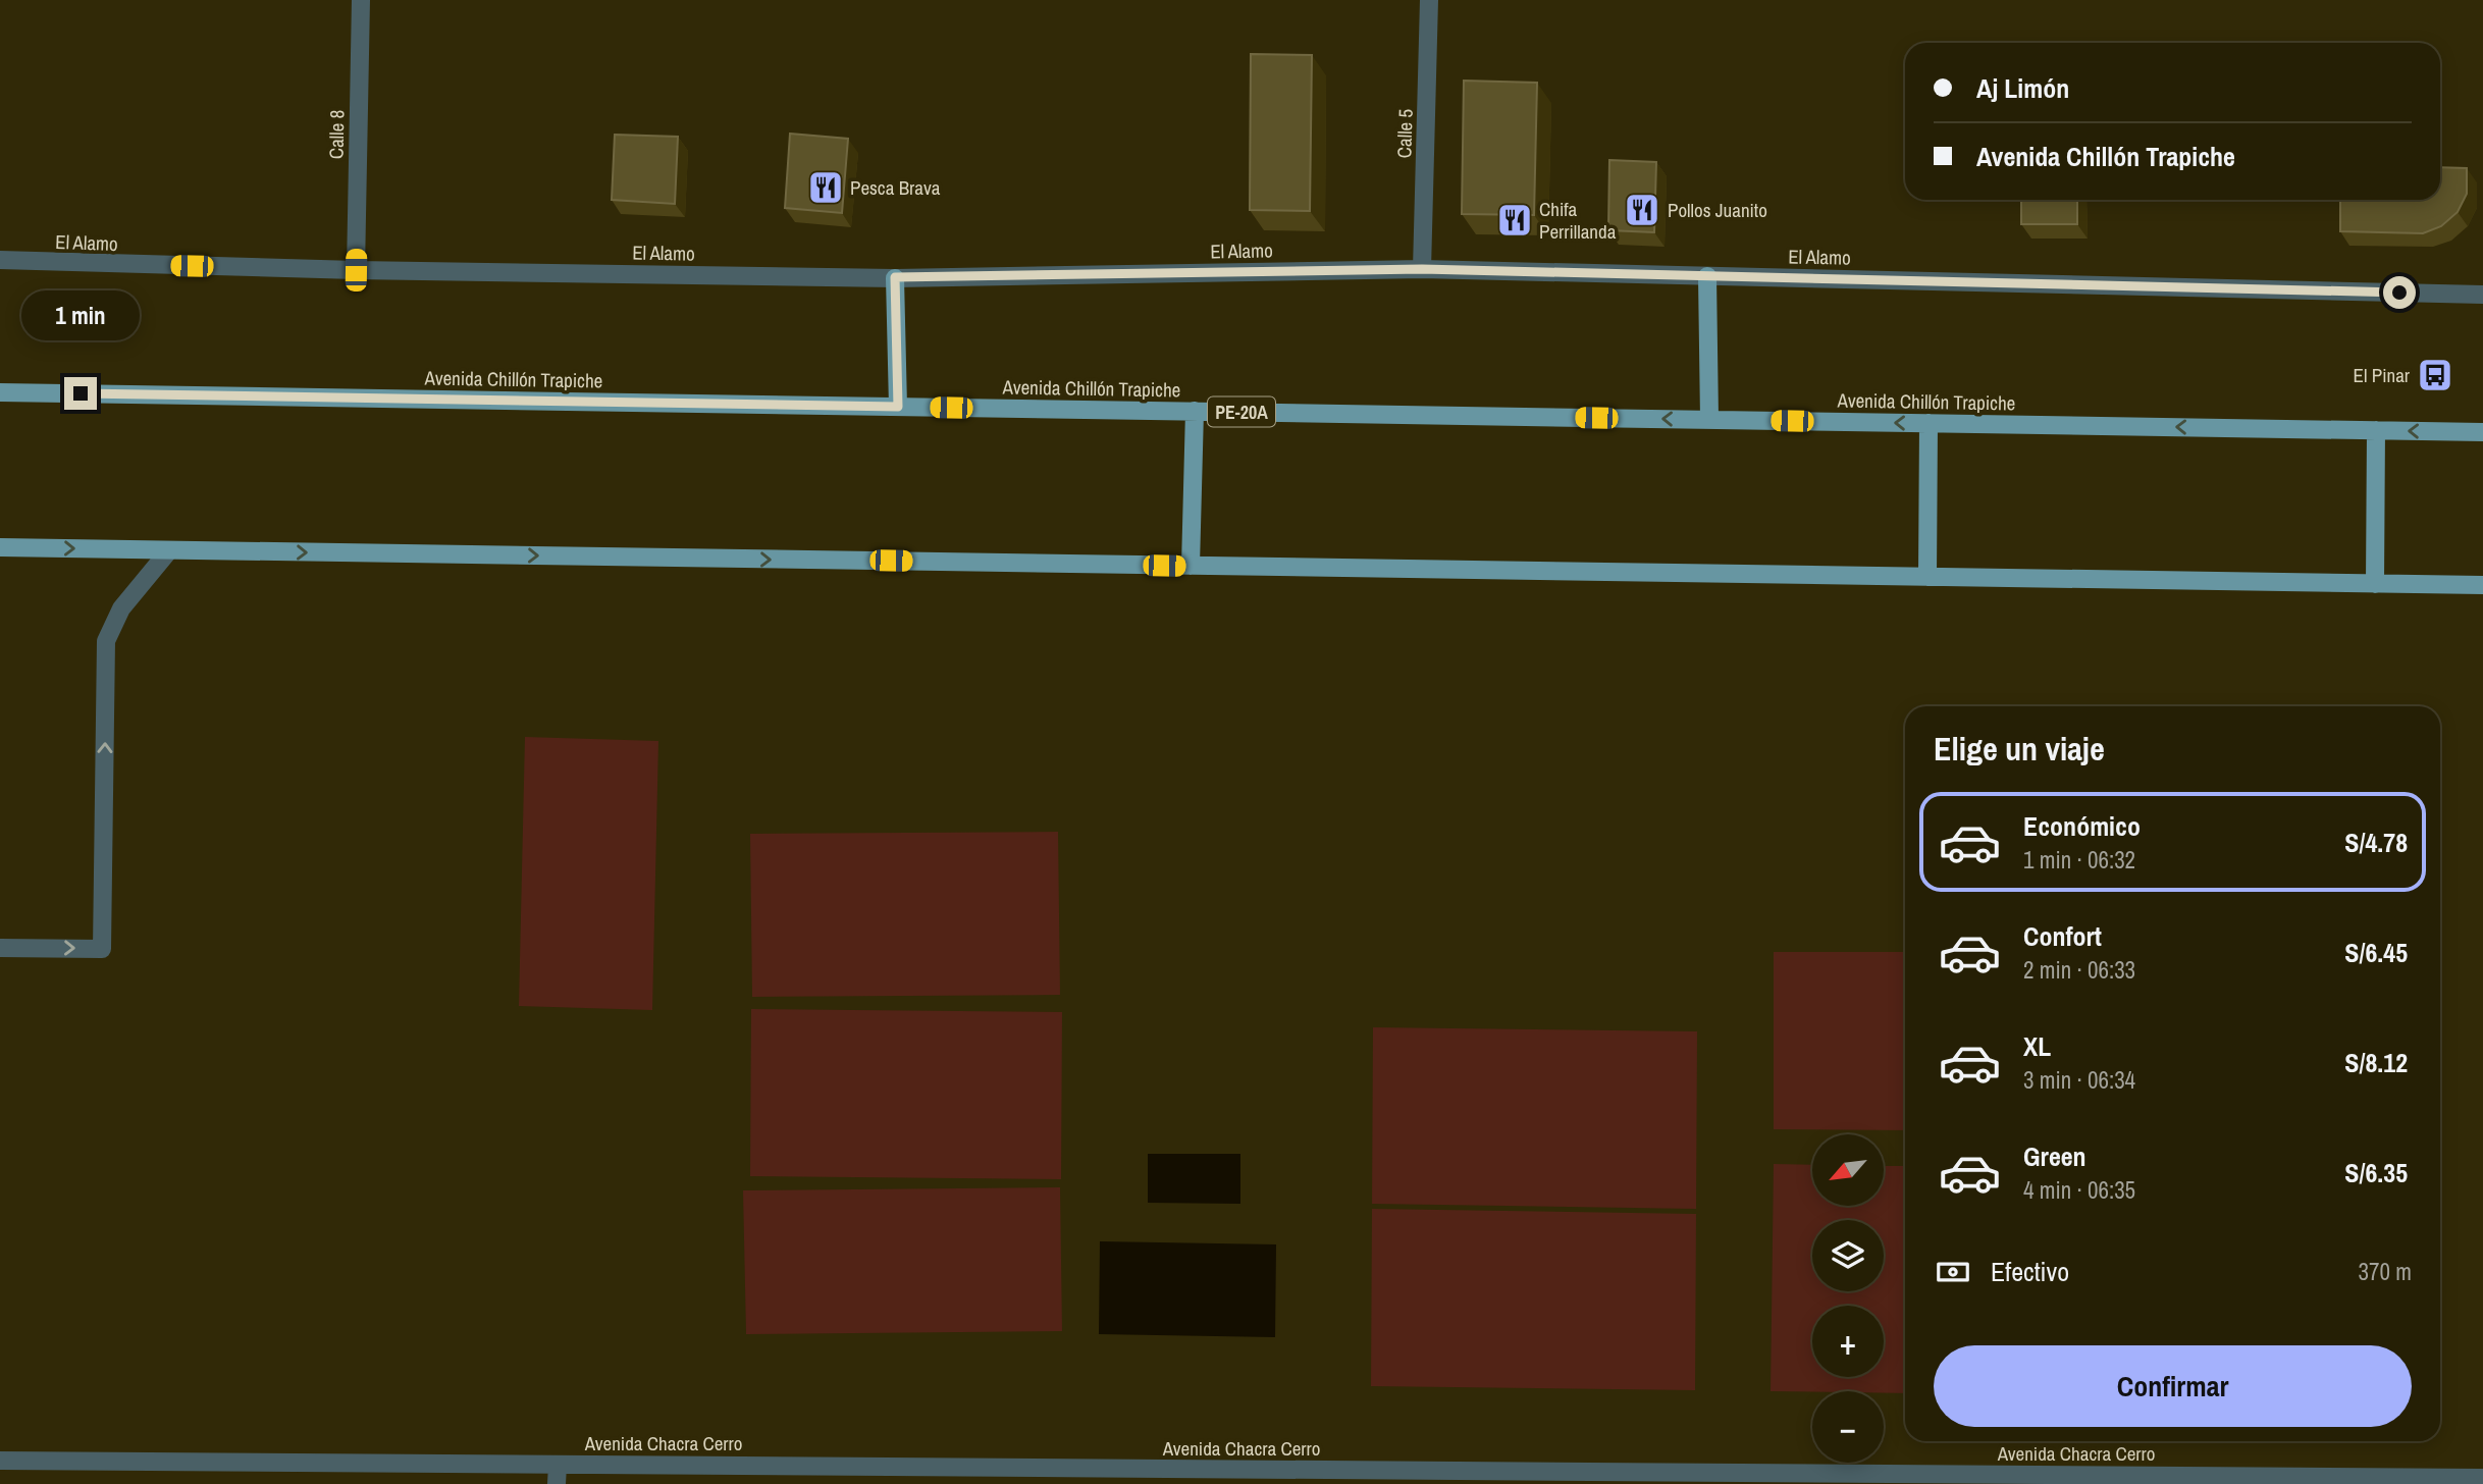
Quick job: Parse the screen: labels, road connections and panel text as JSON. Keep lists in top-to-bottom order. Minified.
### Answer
{"streets":{"main road":["Avenida Chillón Trapiche","PE-20A"],"street":["Calle 5","Calle 8","El Alamo","Avenida Chacra Cerro"]},"crossings":[["Calle 5","El Alamo"],["Calle 8","El Alamo"]],"places":{"restaurant":["Pesca Brava","Pollos Juanito","Chifa Perrillanda"],"bus stop":["El Pinar"]},"north":"bottom left","page":{"banner":["Aj Limón","Avenida Chillón Trapiche"],"bubble":"1 min","heading":"Elige un viaje","list":[{"name":"Económico","note":"1 min · 06:32","value":"S/4.78"},{"name":"Confort","note":"2 min · 06:33","value":"S/6.45"},{"name":"XL","note":"3 min · 06:34","value":"S/8.12"},{"name":"Green","note":"4 min · 06:35","value":"S/6.35"}],"map_buttons":["+","−"],"pay":["Efectivo","370 m"],"buttons":"Confirmar"}}
